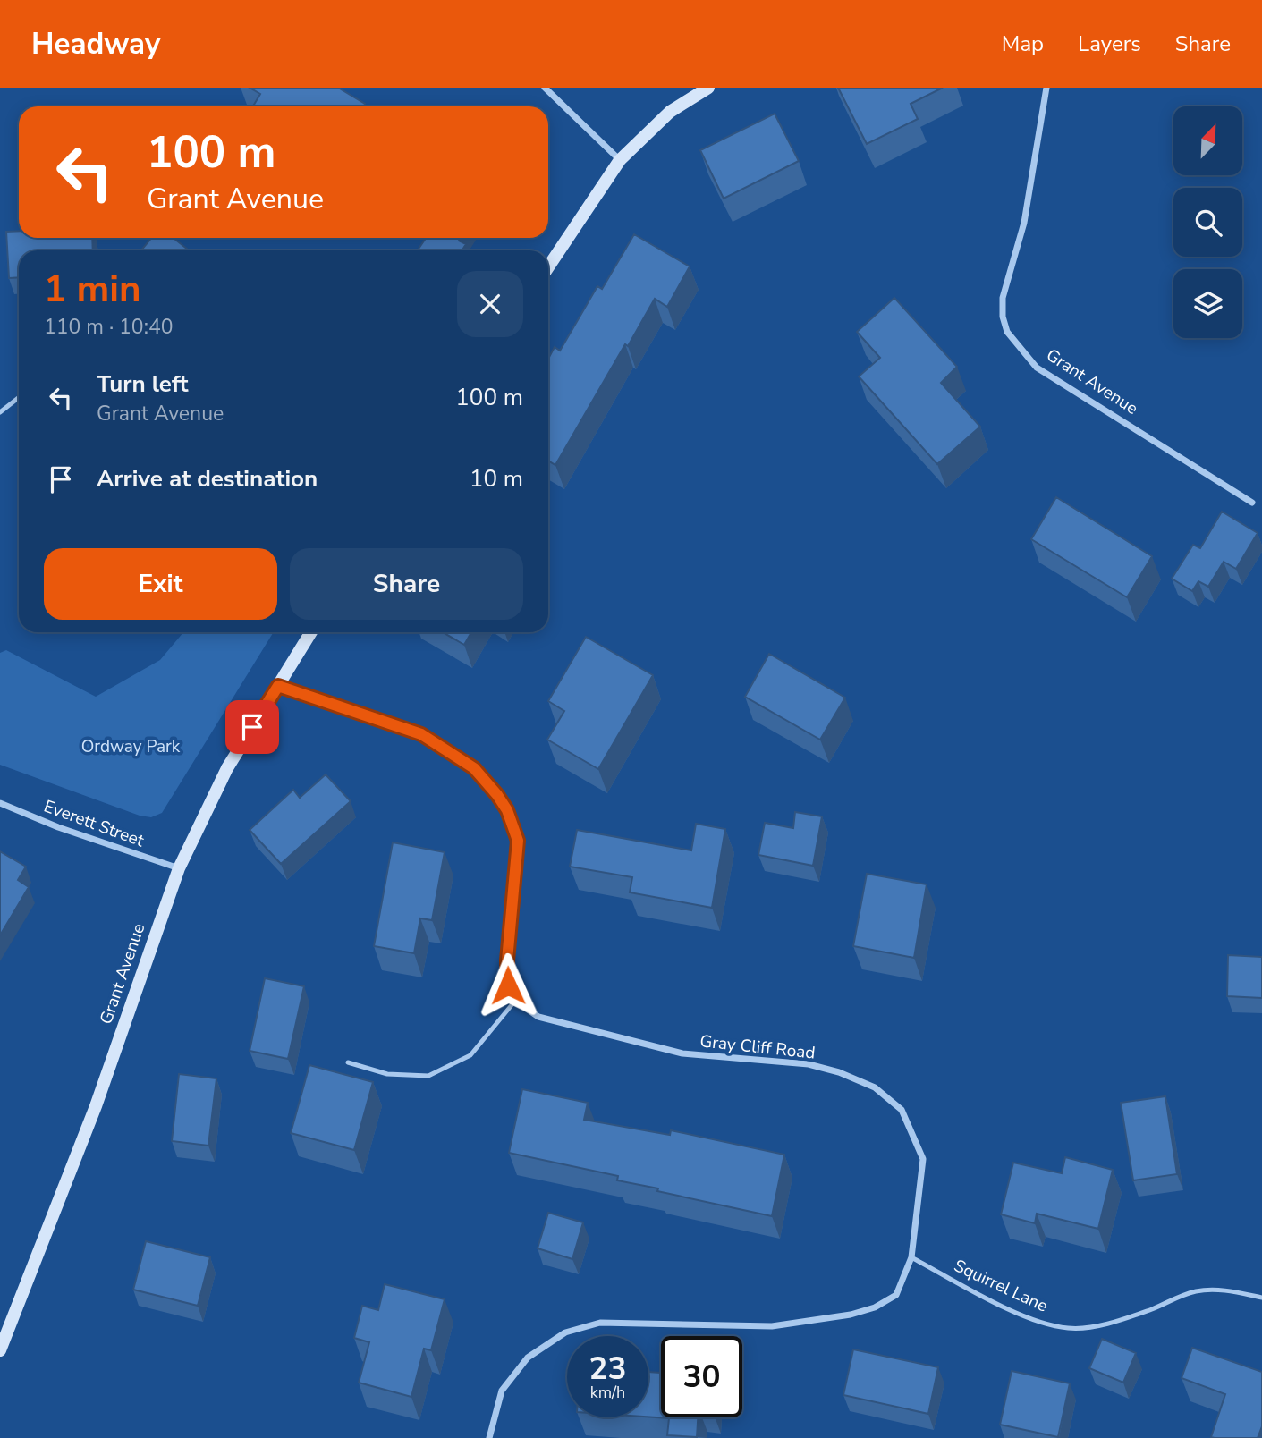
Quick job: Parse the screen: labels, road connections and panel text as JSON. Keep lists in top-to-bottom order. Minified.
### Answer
{"streets":{"street":["Grant Avenue","Everett Street","Gray Cliff Road"],"lane":["Squirrel Lane"]},"crossings":[["Grant Avenue","Everett Street"],["Gray Cliff Road","Squirrel Lane"]],"parks":["Ordway Park"],"north":"top right","page":{"header":"Headway","nav":["Map","Layers","Share"],"turn":["100 m","Grant Avenue"],"heading":["1 min","110 m · 10:40"],"list":[{"name":"Turn left","note":"Grant Avenue","value":"100 m"},{"name":"Arrive at destination","value":"10 m"}],"buttons":["Exit","Share"],"speed":"23 km/h","limit":"30"}}
